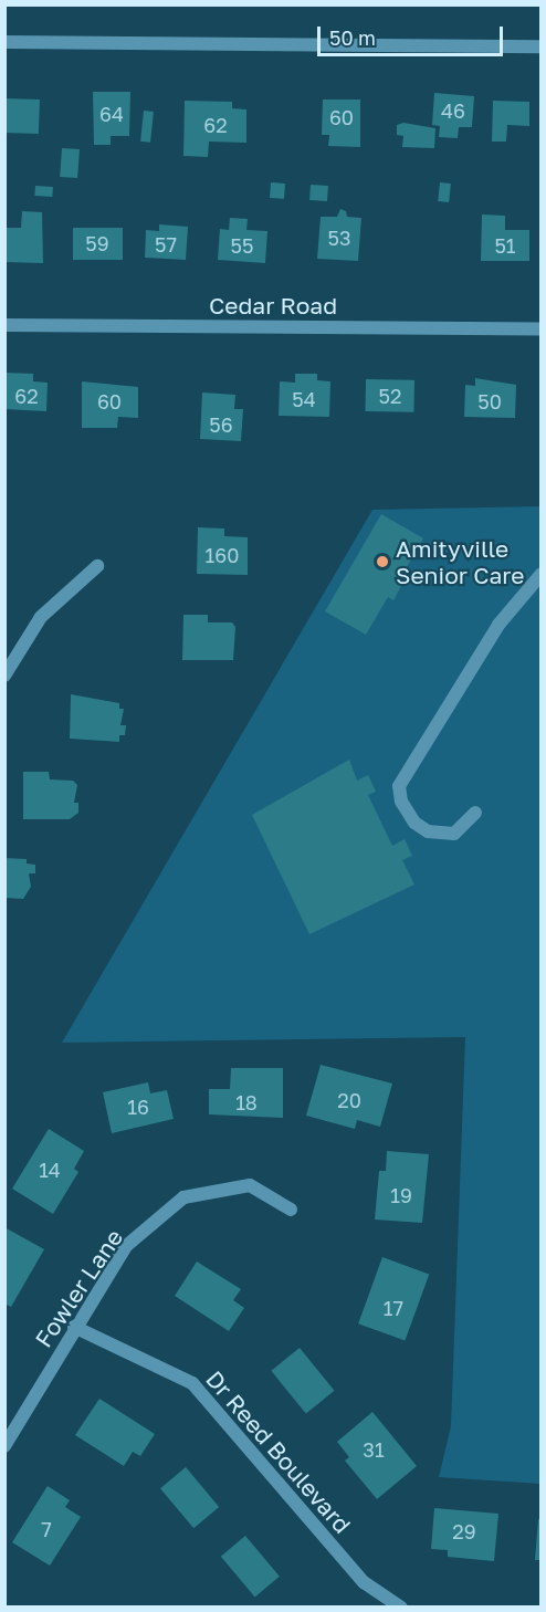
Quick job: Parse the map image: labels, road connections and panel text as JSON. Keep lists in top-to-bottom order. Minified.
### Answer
{"streets":{"street":["Cedar Road","Fowler Lane","Dr Reed Boulevard"]},"crossings":[["Fowler Lane","Dr Reed Boulevard"]],"places":["Amityville Senior Care"],"house_numbers":["46","64","60","62","53","59","57","55","51","62","52","54","60","50","56","160","20","18","16","14","19","17","31","7","29"],"scale_bar":"50 m"}
